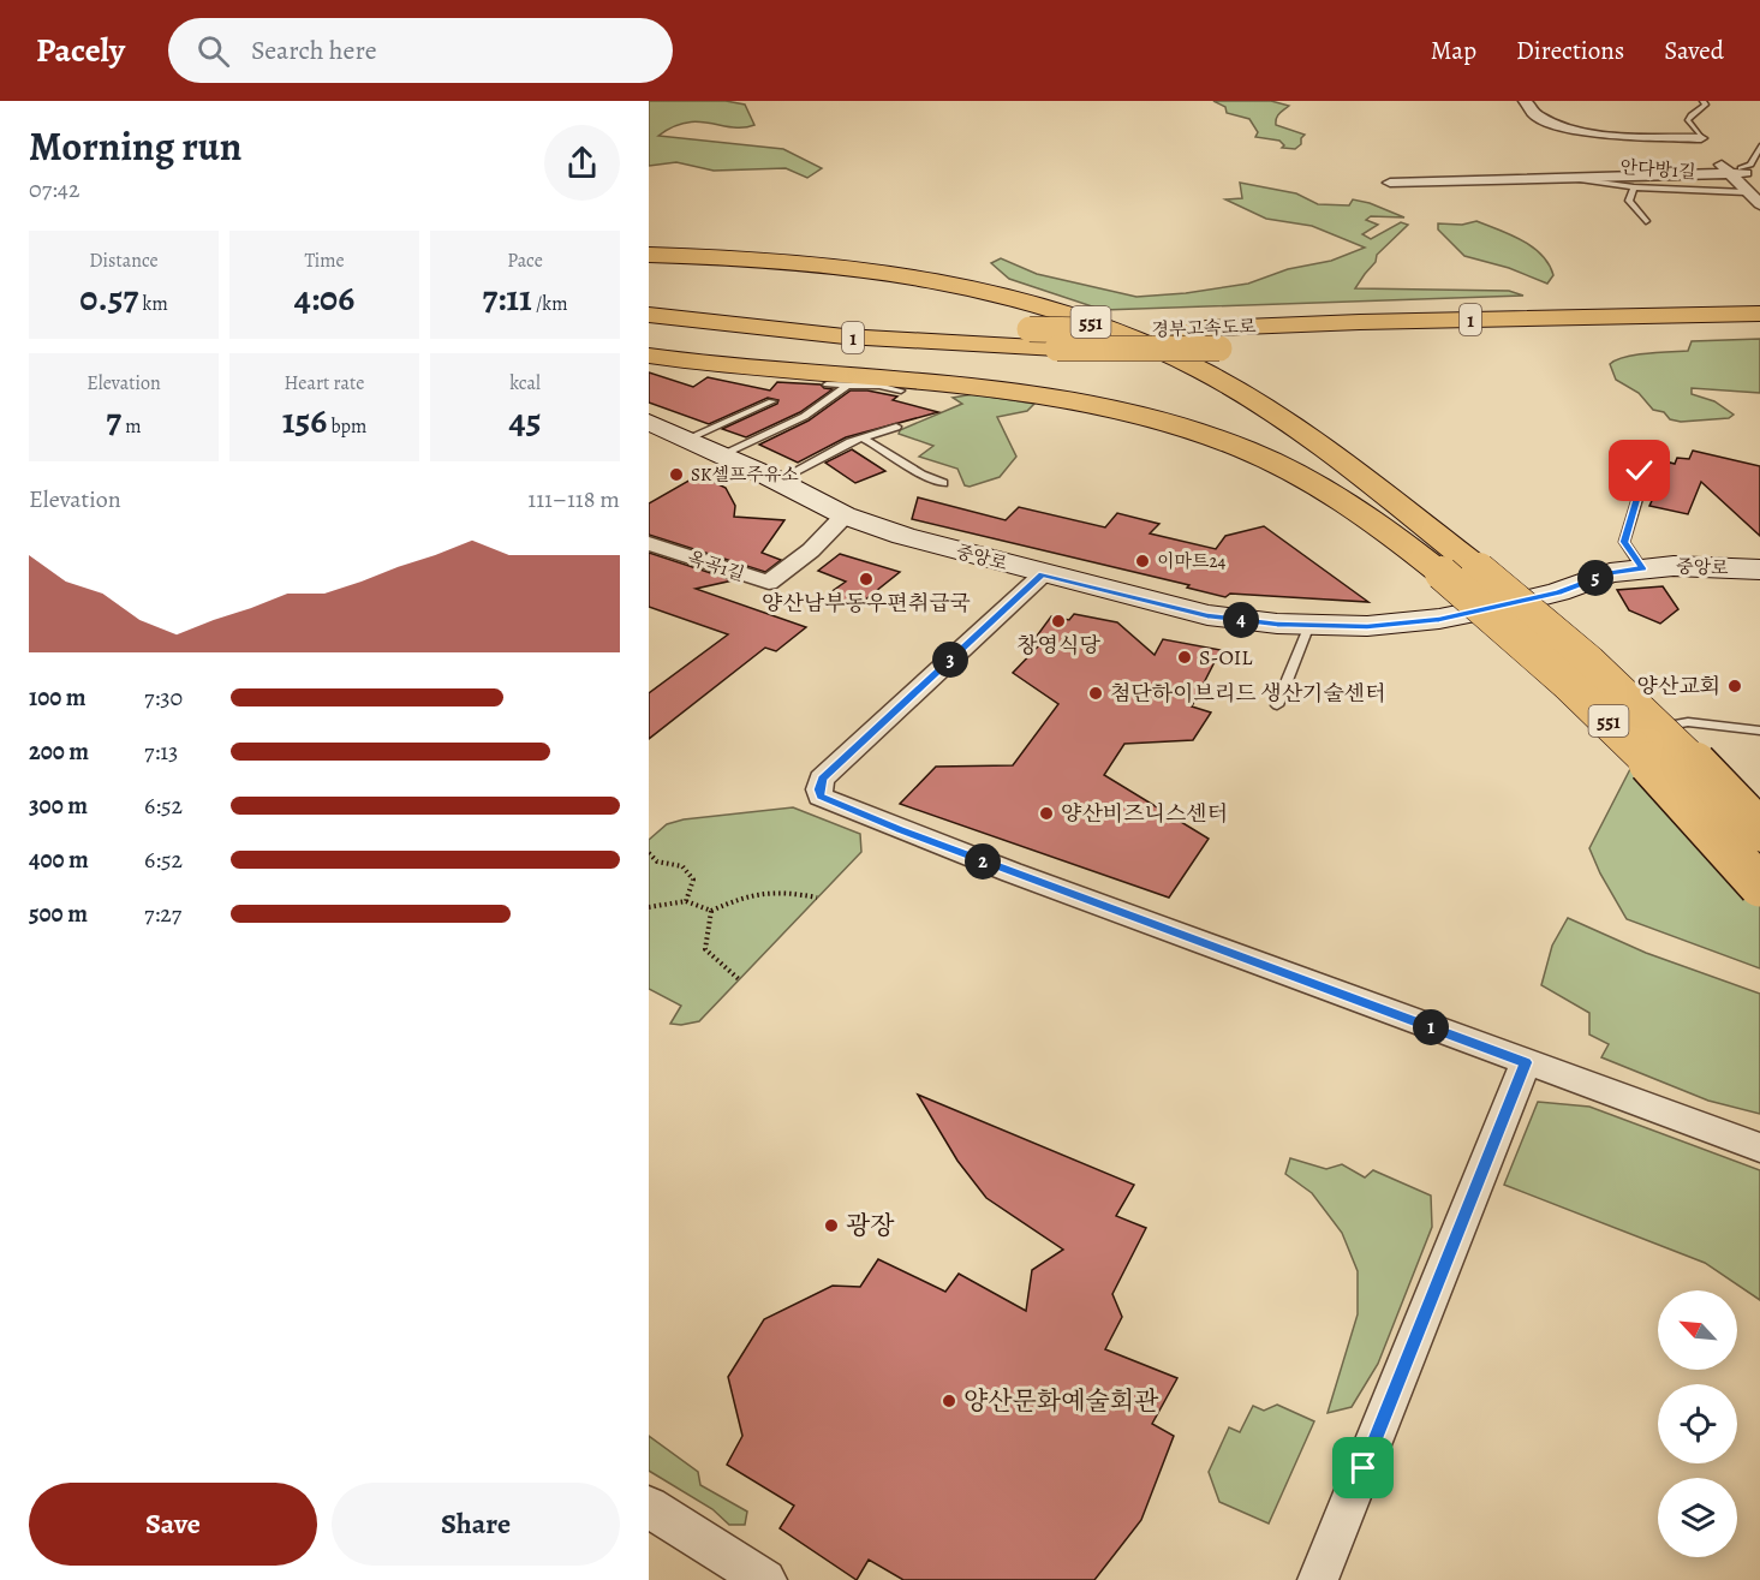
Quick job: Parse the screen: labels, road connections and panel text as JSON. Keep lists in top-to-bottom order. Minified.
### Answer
{"streets":{"highway":["1","551","경부고속도로"],"main road":["중앙로"],"street":["안다방1길","옥곡1길"]},"crossings":[["중앙로","옥곡1길"]],"places":["SK셀프주유소","이마트24","양산남부동우편취급국","창영식당","S-OIL","양산교회","첨단하이브리드 생산기술센터","양산비즈니스센터","광장","양산문화예술회관"],"north":"top left","page":{"header":"Pacely","search":"Search here","nav":["Map","Directions","Saved"],"heading":["Morning run","07:42"],"stats":[["Distance","0.57 km"],["Time","4:06"],["Pace","7:11 /km"],["Elevation","7 m"],["Heart rate","156 bpm"],["kcal","45"]],"chart":["Elevation","111–118 m"],"pins":["5","4","3","2","1"],"list":[{"name":"100 m","note":"7:30"},{"name":"200 m","note":"7:13"},{"name":"300 m","note":"6:52"},{"name":"400 m","note":"6:52"},{"name":"500 m","note":"7:27"}],"buttons":["Save","Share"]}}
